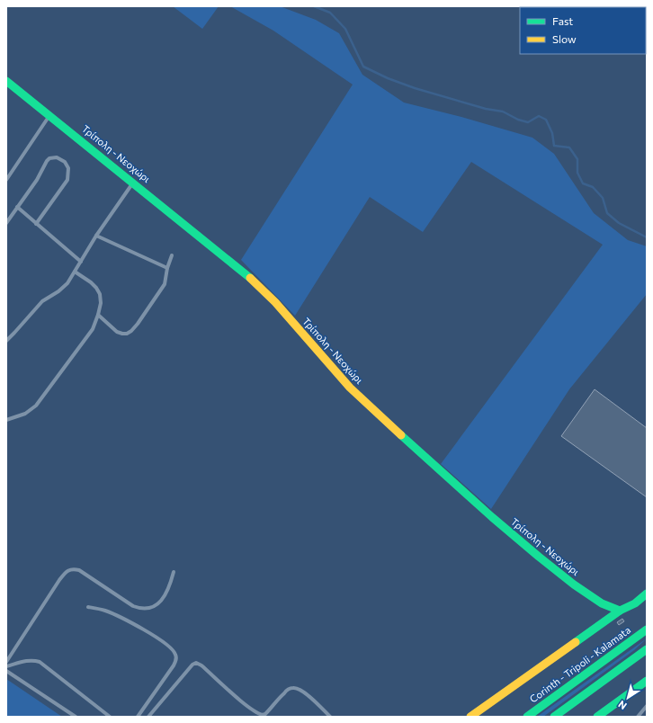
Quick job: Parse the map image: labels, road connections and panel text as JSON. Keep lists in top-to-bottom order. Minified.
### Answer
{"streets":{"main road":["Τρίπολη - Νεοχώρι","Corinth - Tripoli - Kalamata"]},"legend":["Fast","Slow"],"north":"bottom left"}
